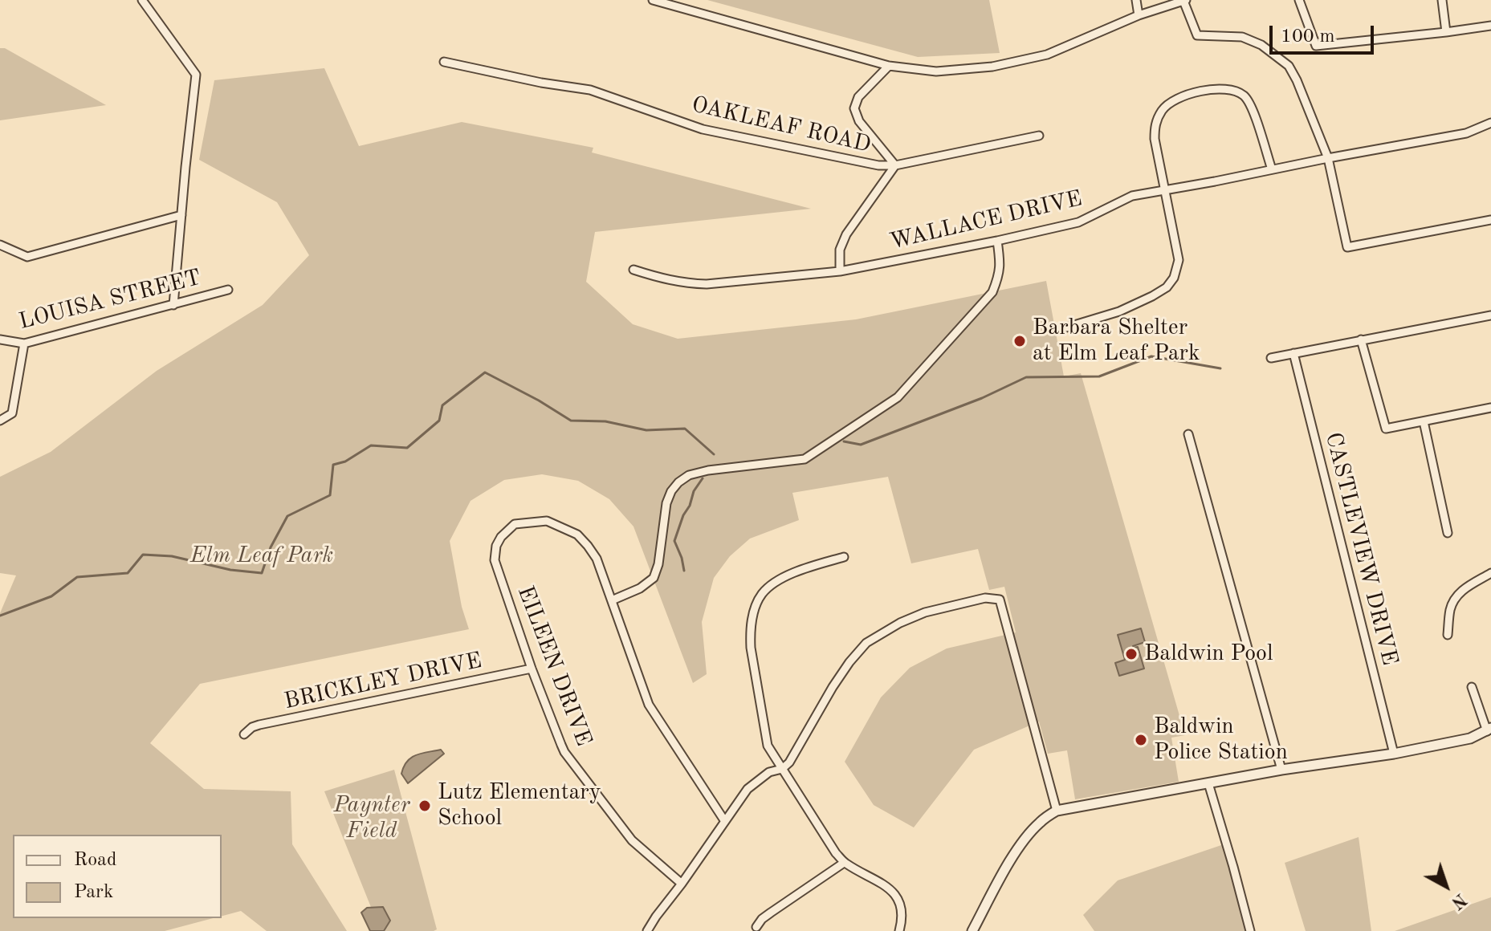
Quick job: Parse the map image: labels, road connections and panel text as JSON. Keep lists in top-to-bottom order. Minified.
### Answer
{"streets":{"street":["OAKLEAF ROAD","WALLACE DRIVE","LOUISA STREET","CASTLEVIEW DRIVE","EILEEN DRIVE","BRICKLEY DRIVE"]},"crossings":[["EILEEN DRIVE","BRICKLEY DRIVE"]],"parks":["Elm Leaf Park","Paynter Field"],"places":["Barbara Shelter at Elm Leaf Park","Baldwin Pool","Baldwin Police Station","Lutz Elementary School"],"legend":["Road","Park"],"scale_bar":"100 m","north":"bottom right"}
